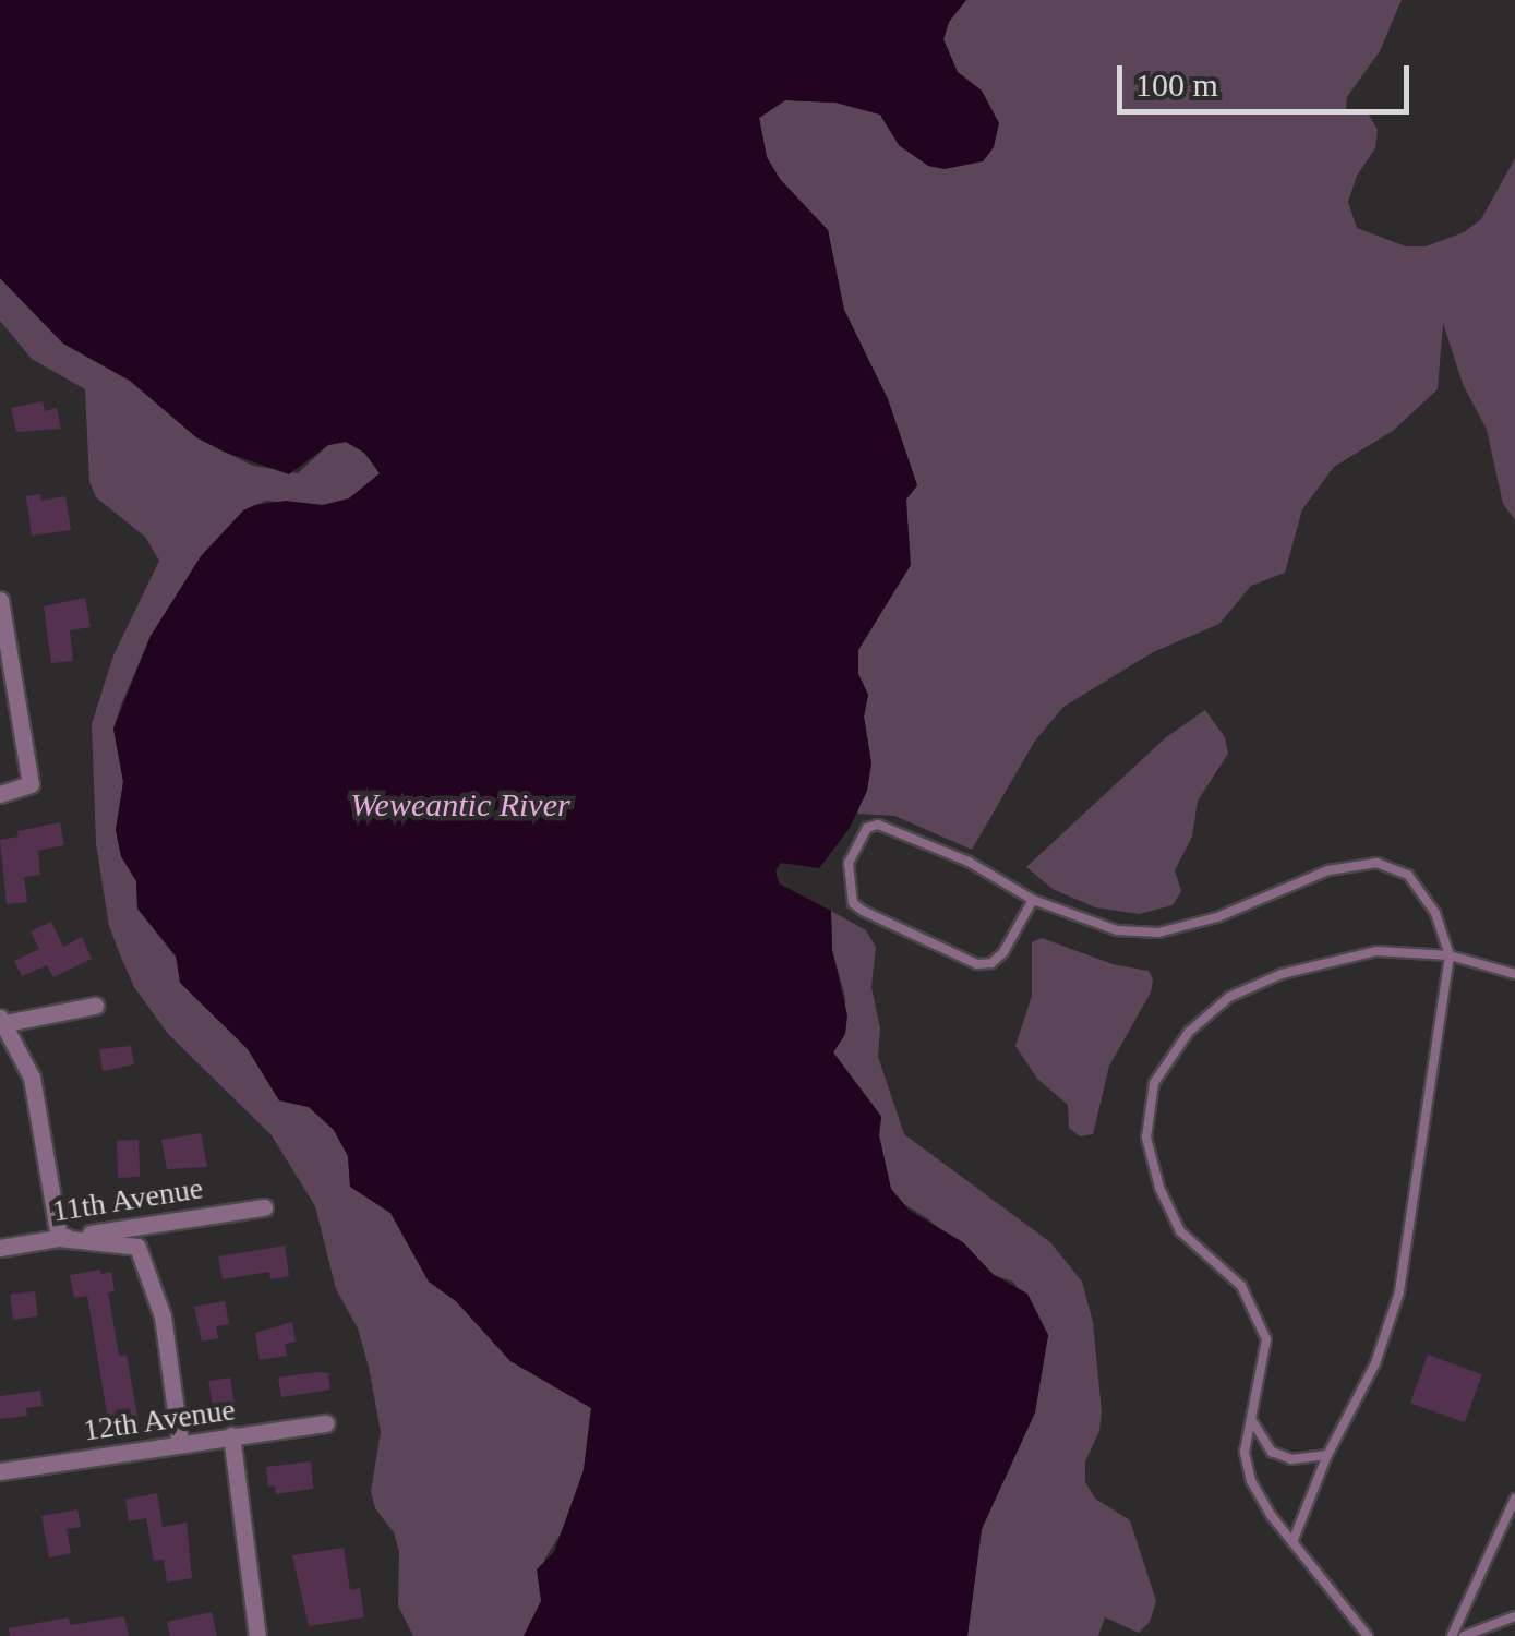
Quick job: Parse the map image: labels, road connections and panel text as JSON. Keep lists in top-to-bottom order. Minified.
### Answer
{"streets":{"street":["11th Avenue","12th Avenue"]},"water":["Weweantic River"],"scale_bar":"100 m"}
